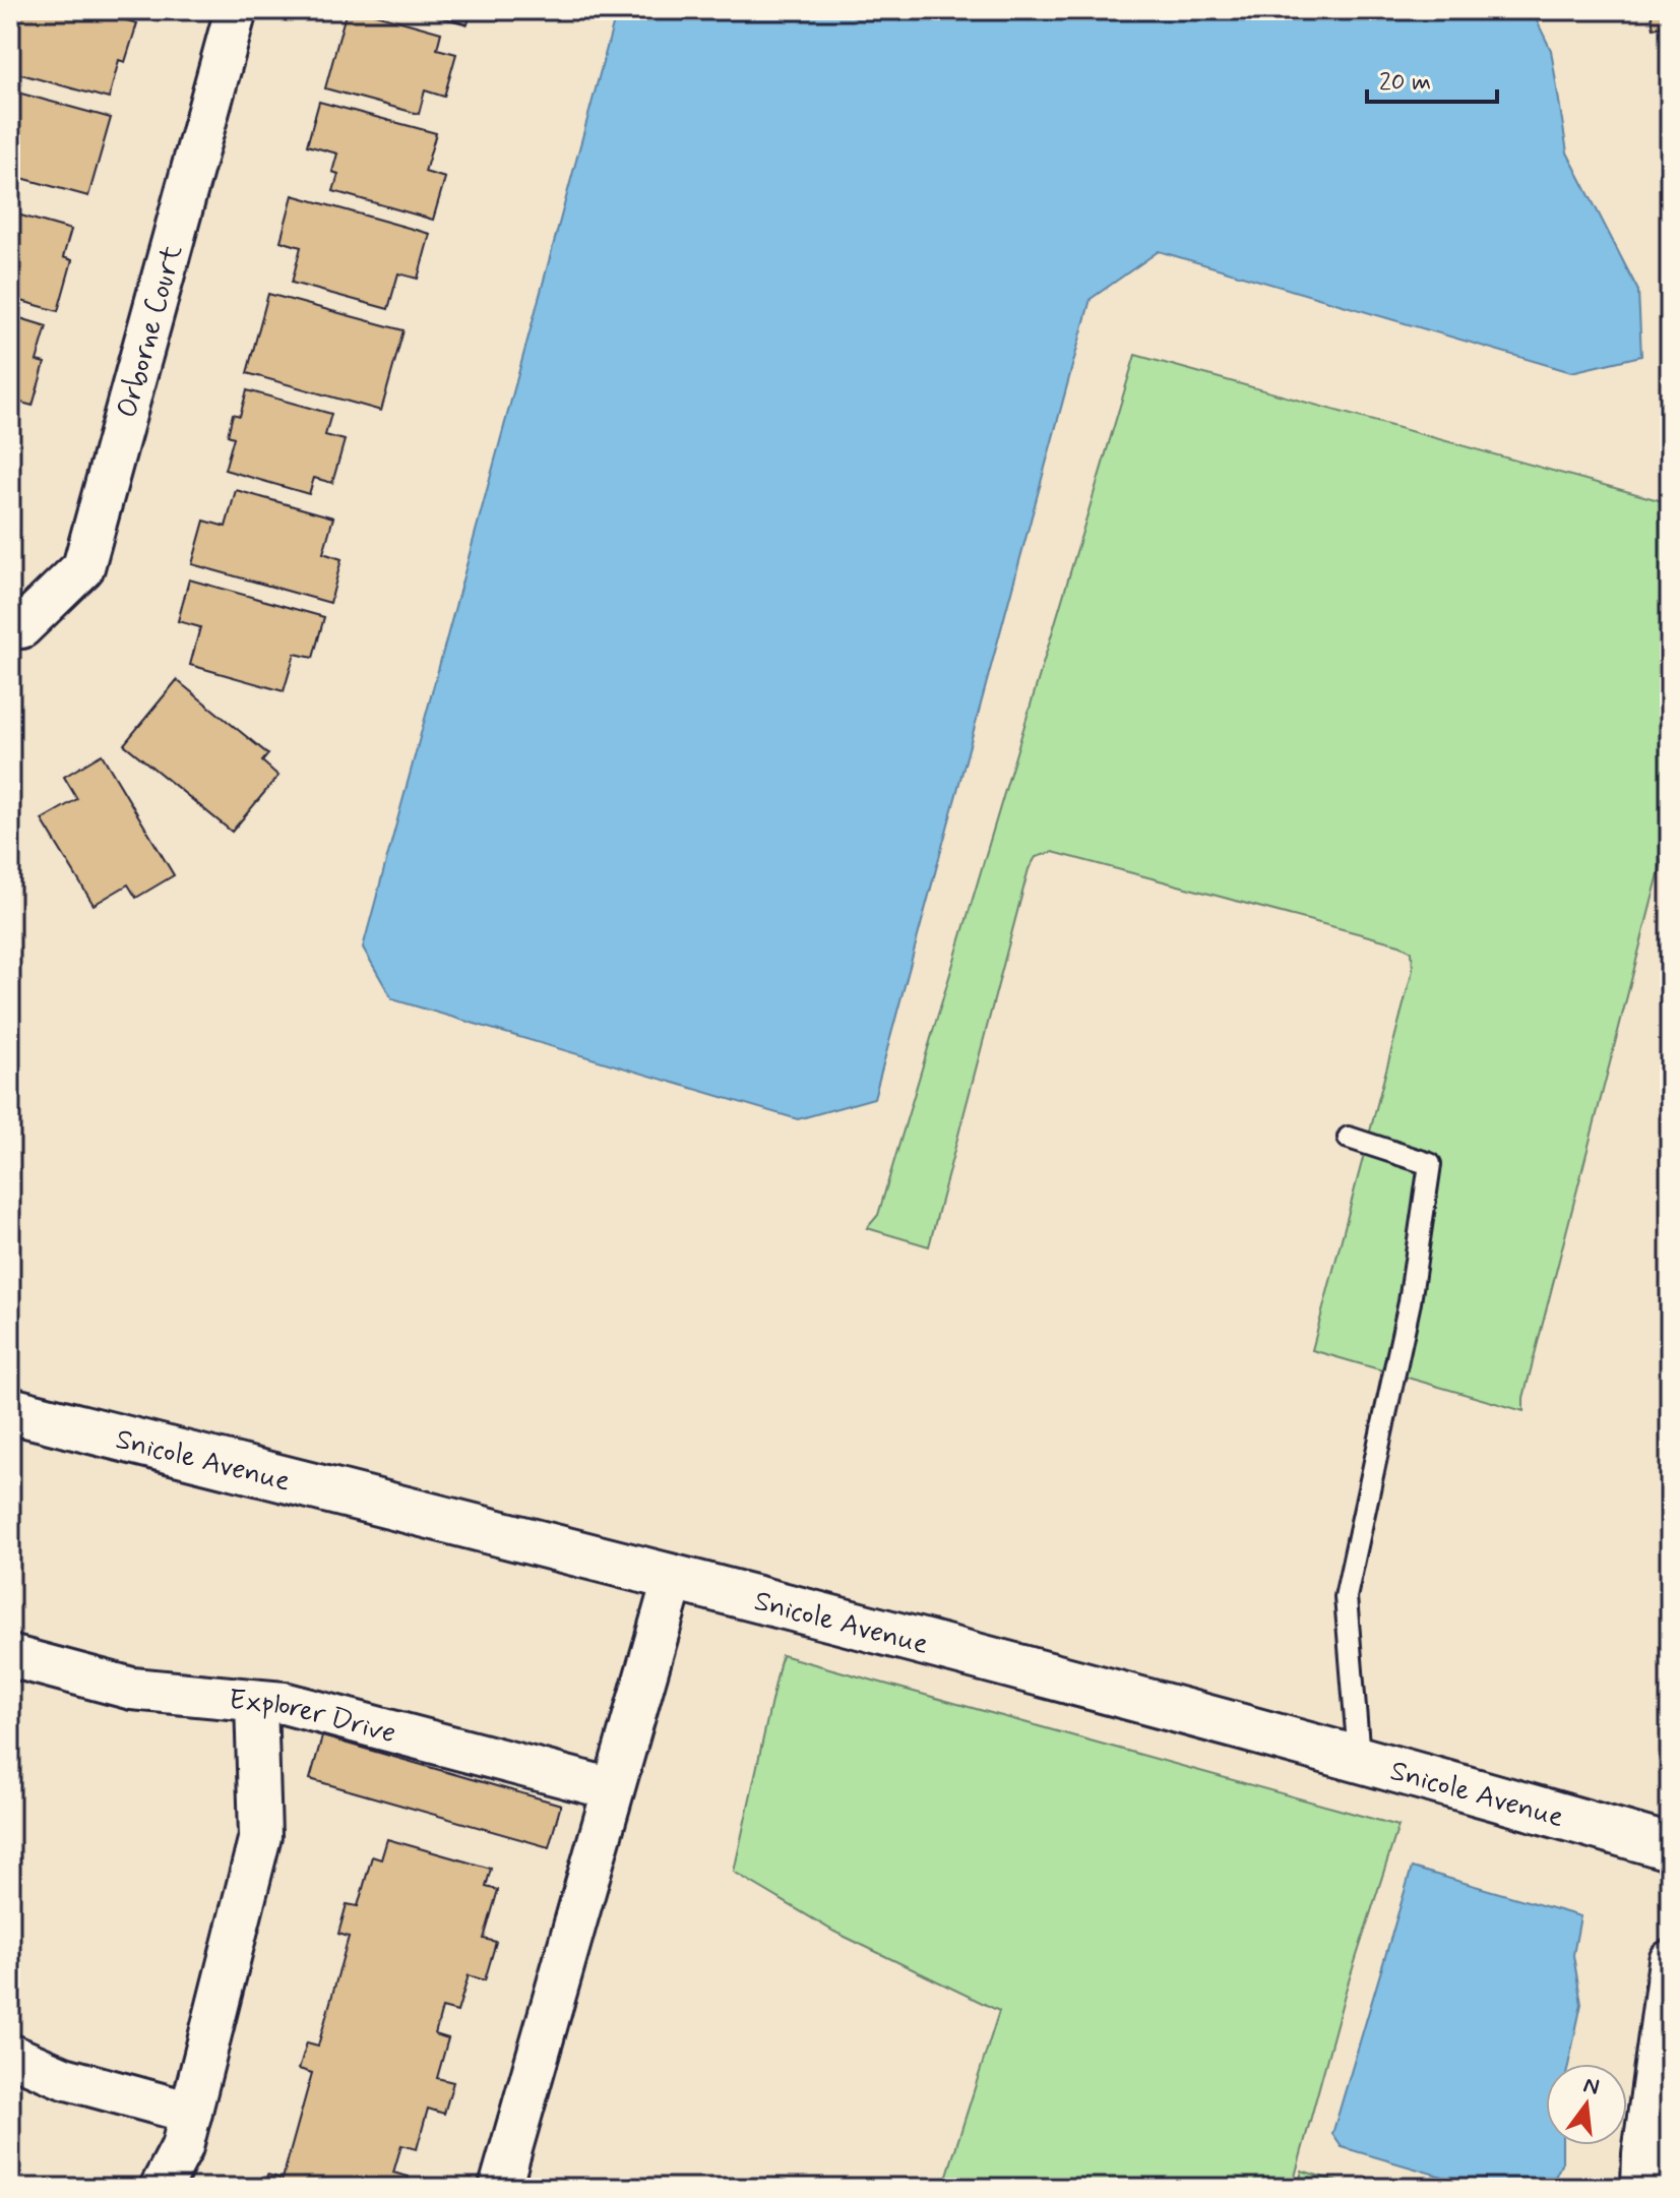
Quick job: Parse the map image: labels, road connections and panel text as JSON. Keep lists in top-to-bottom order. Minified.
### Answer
{"streets":{"street":["Orborne Court","Snicole Avenue","Explorer Drive"]},"scale_bar":"20 m","north":"top"}
